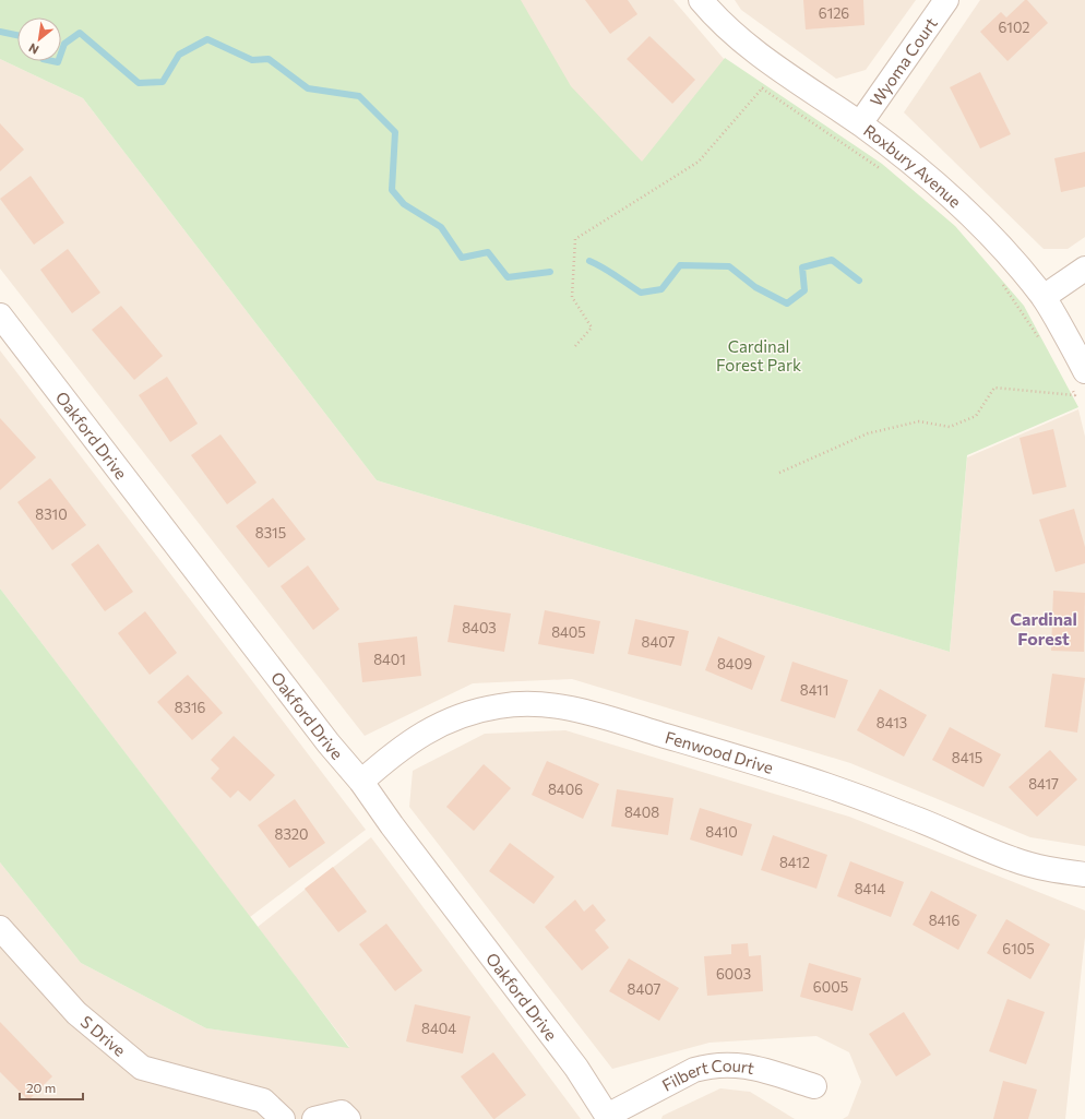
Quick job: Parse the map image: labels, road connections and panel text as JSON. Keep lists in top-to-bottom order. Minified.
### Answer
{"streets":{"street":["Wyoma Court","Roxbury Avenue","Oakford Drive","Fenwood Drive","S Drive","Filbert Court"]},"crossings":[["Wyoma Court","Roxbury Avenue"],["Oakford Drive","Fenwood Drive"],["Oakford Drive","Filbert Court"]],"districts":["Cardinal Forest"],"parks":["Cardinal Forest Park"],"house_numbers":["6126","6102","8310","8315","8403","8405","8407","8401","8409","8411","8316","8413","8415","8417","8406","8408","8410","8320","8412","8414","8416","6105","6003","6005","8407","8404"],"scale_bar":"20 m","north":"bottom left"}
